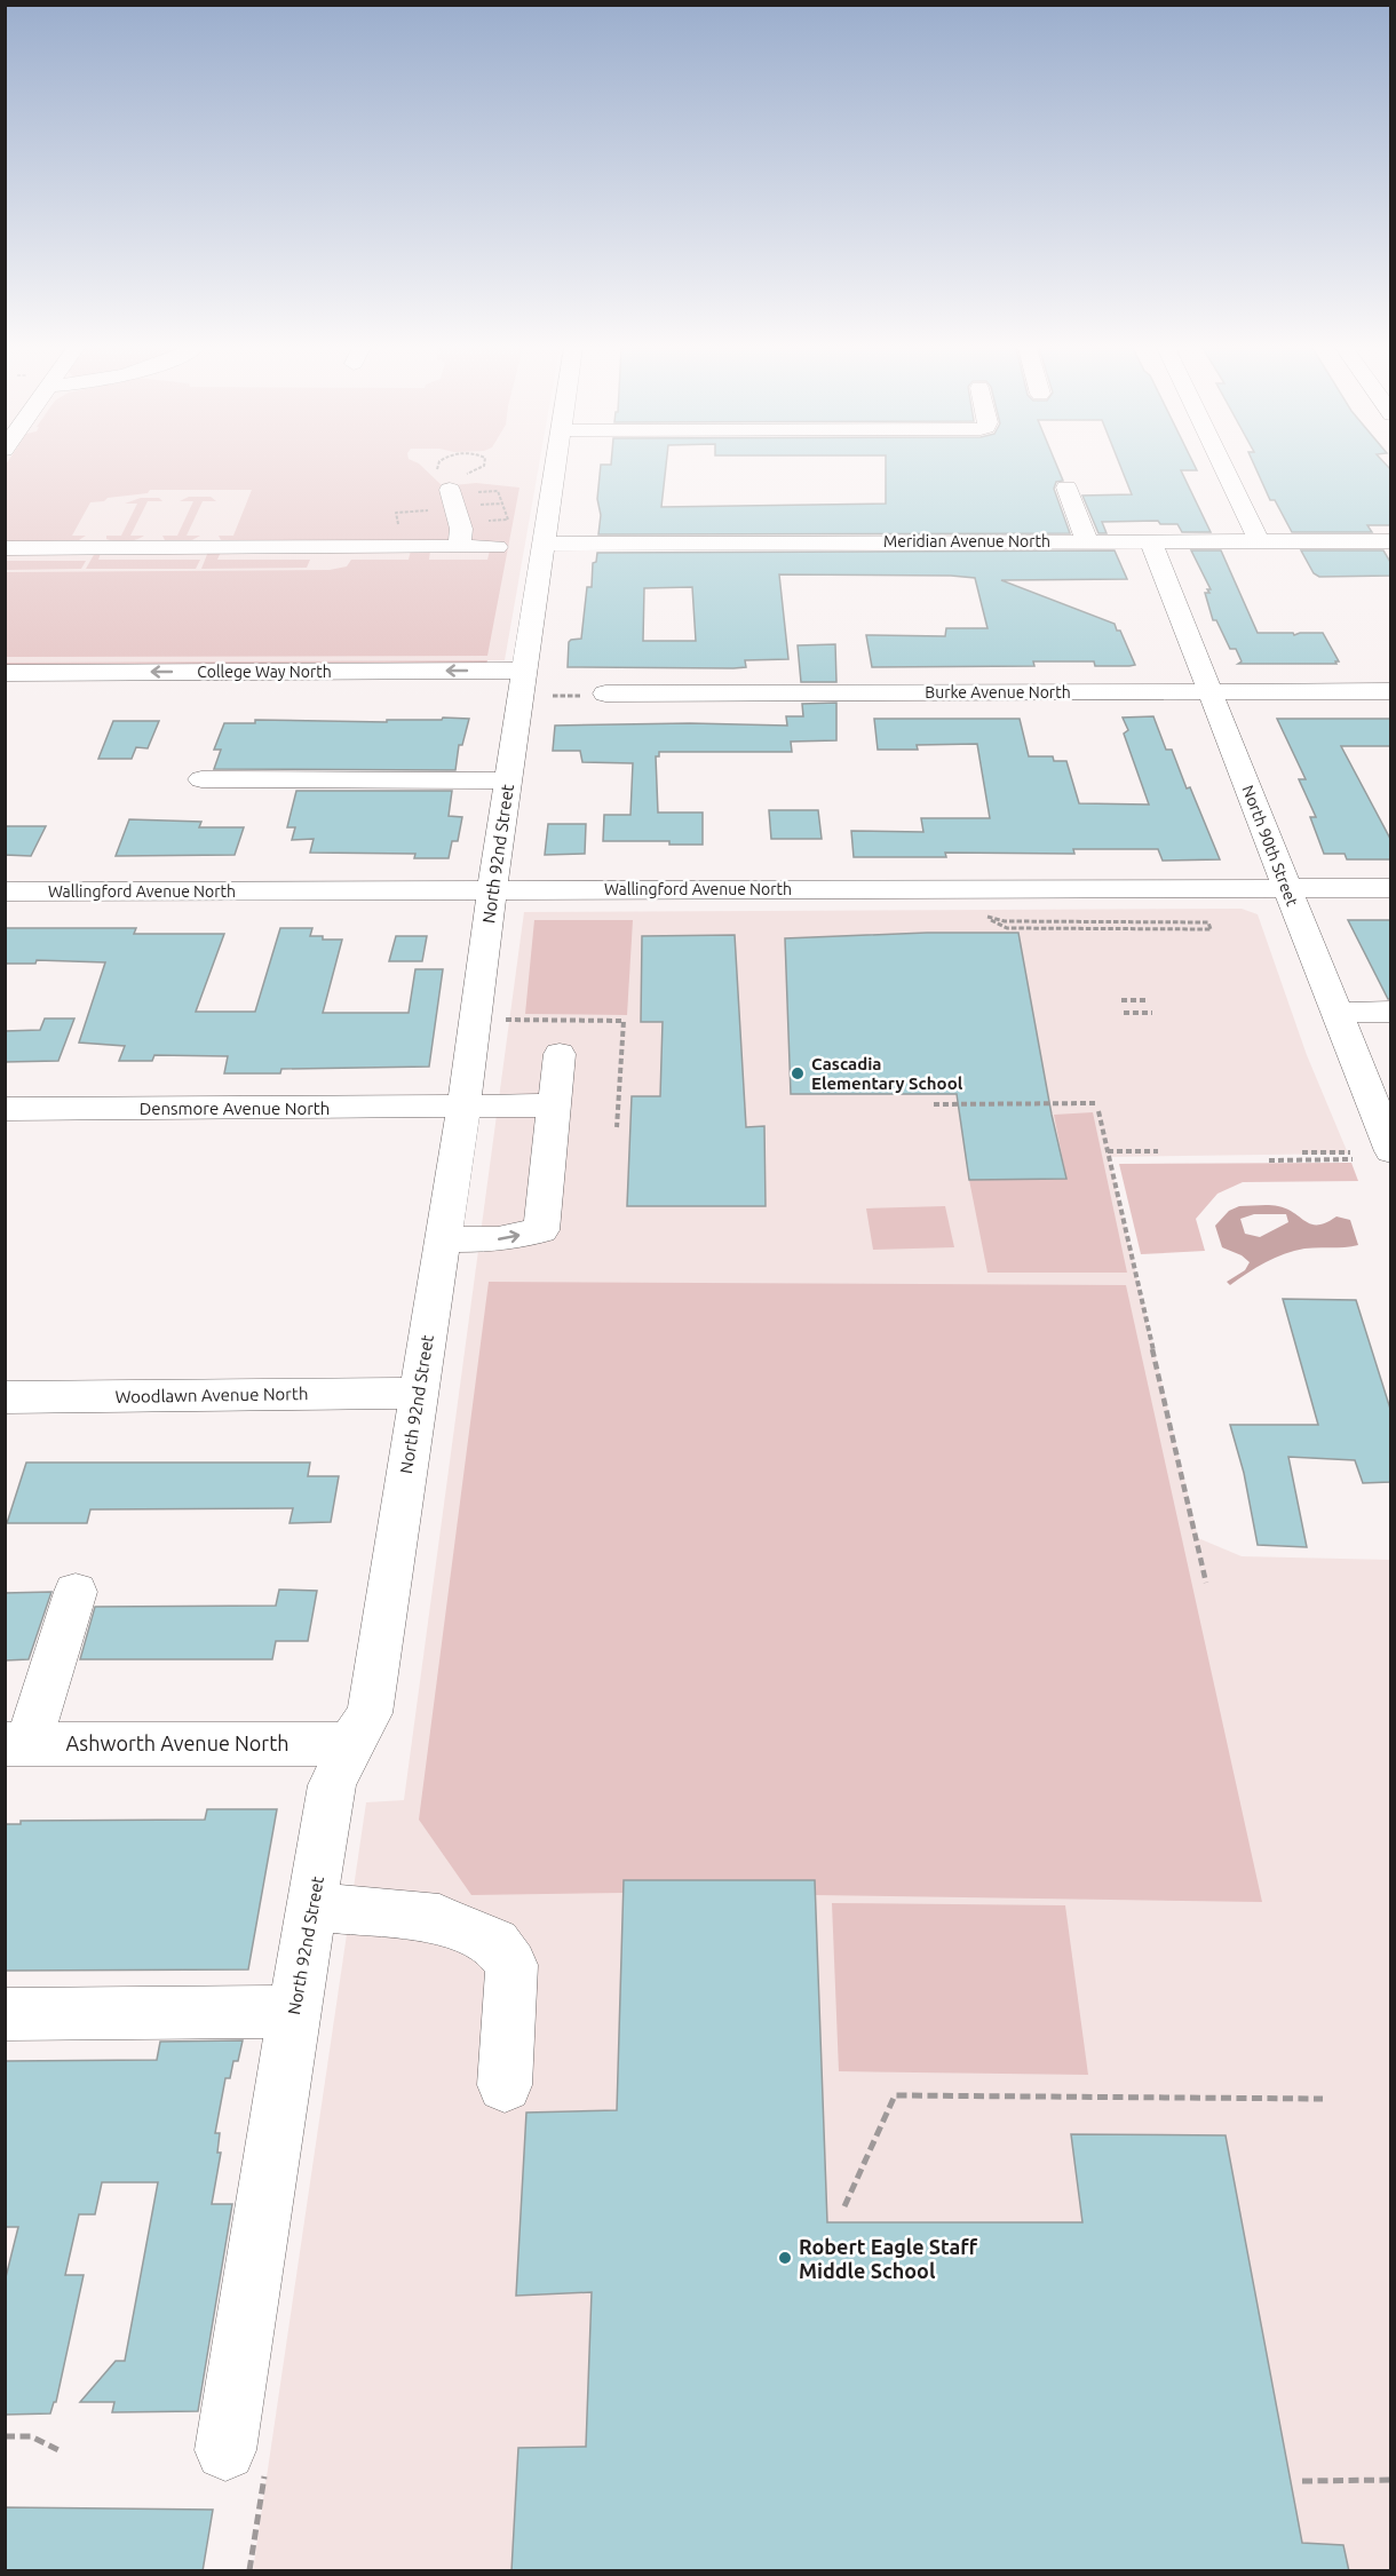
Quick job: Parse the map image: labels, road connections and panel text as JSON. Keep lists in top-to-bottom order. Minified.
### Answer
{"streets":{"street":["Meridian Avenue North","College Way North","Burke Avenue North","North 90th Street","North 92nd Street","Wallingford Avenue North","Densmore Avenue North","Woodlawn Avenue North","Ashworth Avenue North"]},"crossings":[["Meridian Avenue North","North 90th Street"],["Meridian Avenue North","North 92nd Street"],["College Way North","North 92nd Street"],["Burke Avenue North","North 90th Street"],["North 90th Street","Wallingford Avenue North"],["North 92nd Street","Wallingford Avenue North"],["North 92nd Street","Densmore Avenue North"],["North 92nd Street","Woodlawn Avenue North"],["North 92nd Street","Ashworth Avenue North"]],"places":["Cascadia Elementary School","Robert Eagle Staff Middle School"]}
